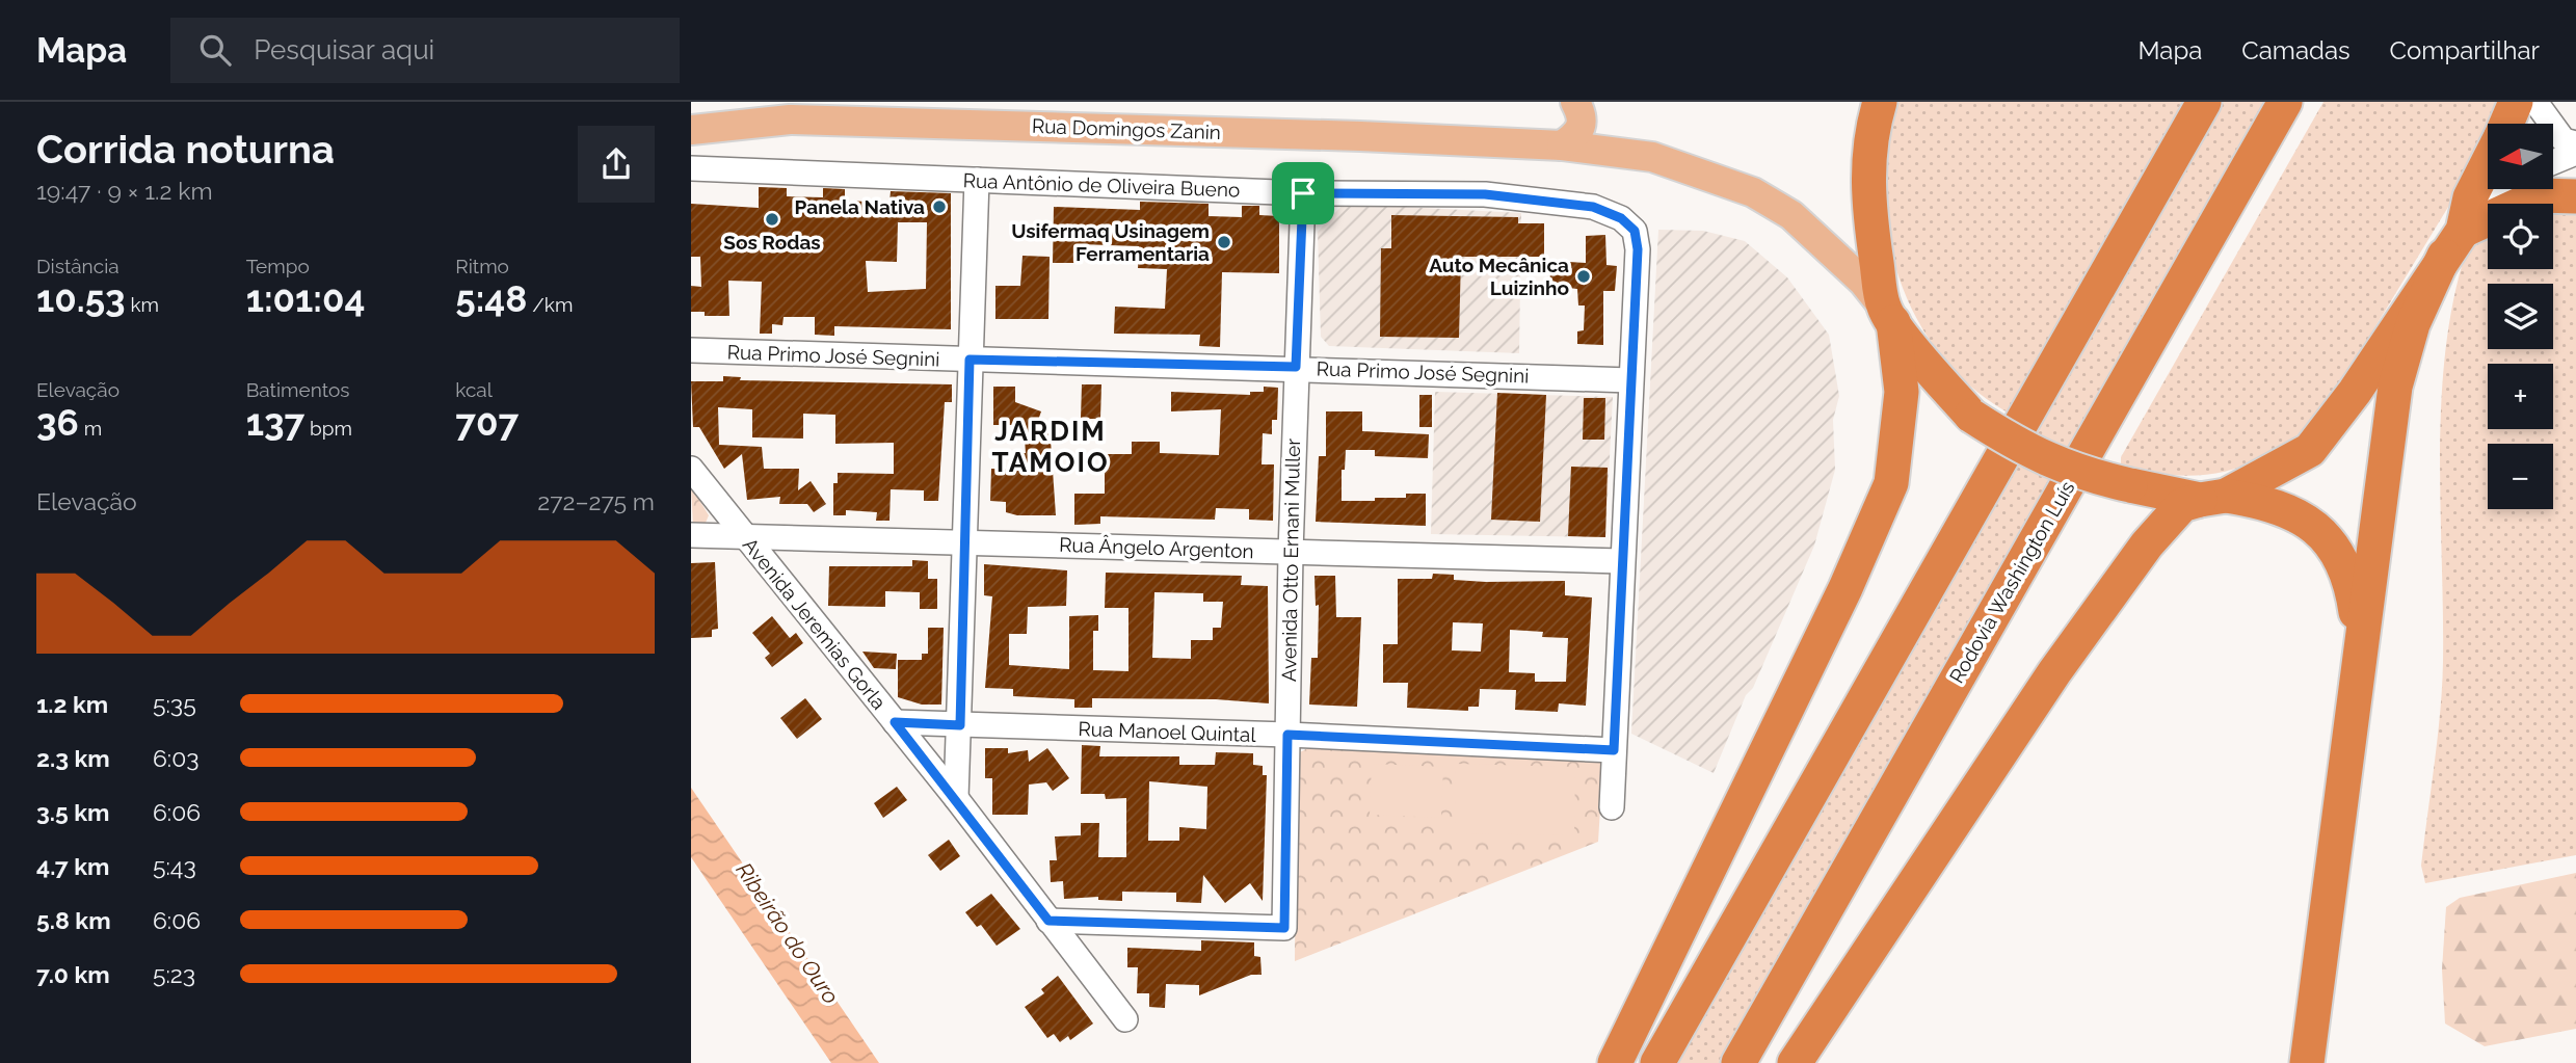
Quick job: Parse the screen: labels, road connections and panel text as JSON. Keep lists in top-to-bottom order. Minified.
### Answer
{"streets":{"highway":["Rodovia Washington Luís"],"main road":["Rua Domingos Zanin"],"street":["Rua Antônio de Oliveira Bueno","Rua Primo José Segnini","Rua Ângelo Argenton","Avenida Otto Ernani Muller","Avenida Jeremias Gorla","Rua Manoel Quintal"]},"crossings":[["Rua Antônio de Oliveira Bueno","Rua Primo José Segnini"],["Rua Antônio de Oliveira Bueno","Avenida Otto Ernani Muller"],["Rua Primo José Segnini","Avenida Otto Ernani Muller"],["Rua Ângelo Argenton","Avenida Otto Ernani Muller"],["Rua Ângelo Argenton","Avenida Jeremias Gorla"],["Avenida Otto Ernani Muller","Avenida Jeremias Gorla"],["Avenida Otto Ernani Muller","Rua Manoel Quintal"],["Avenida Jeremias Gorla","Rua Manoel Quintal"]],"districts":["JARDIM TAMOIO"],"water":["Ribeirão do Ouro"],"places":["Panela Nativa","Sos Rodas","Usifermaq Usinagem Ferramentaria","Auto Mecânica Luizinho"],"north":"left","page":{"header":"Mapa","search":"Pesquisar aqui","nav":["Mapa","Camadas","Compartilhar"],"heading":["Corrida noturna","19:47 · 9 × 1.2 km"],"map_buttons":["+","−"],"stats":[["Distância","10.53 km"],["Tempo","1:01:04"],["Ritmo","5:48 /km"],["Elevação","36 m"],["Batimentos","137 bpm"],["kcal","707"]],"chart":["Elevação","272–275 m"],"list":[{"name":"1.2 km","note":"5:35"},{"name":"2.3 km","note":"6:03"},{"name":"3.5 km","note":"6:06"},{"name":"4.7 km","note":"5:43"},{"name":"5.8 km","note":"6:06"},{"name":"7.0 km","note":"5:23"}]}}
